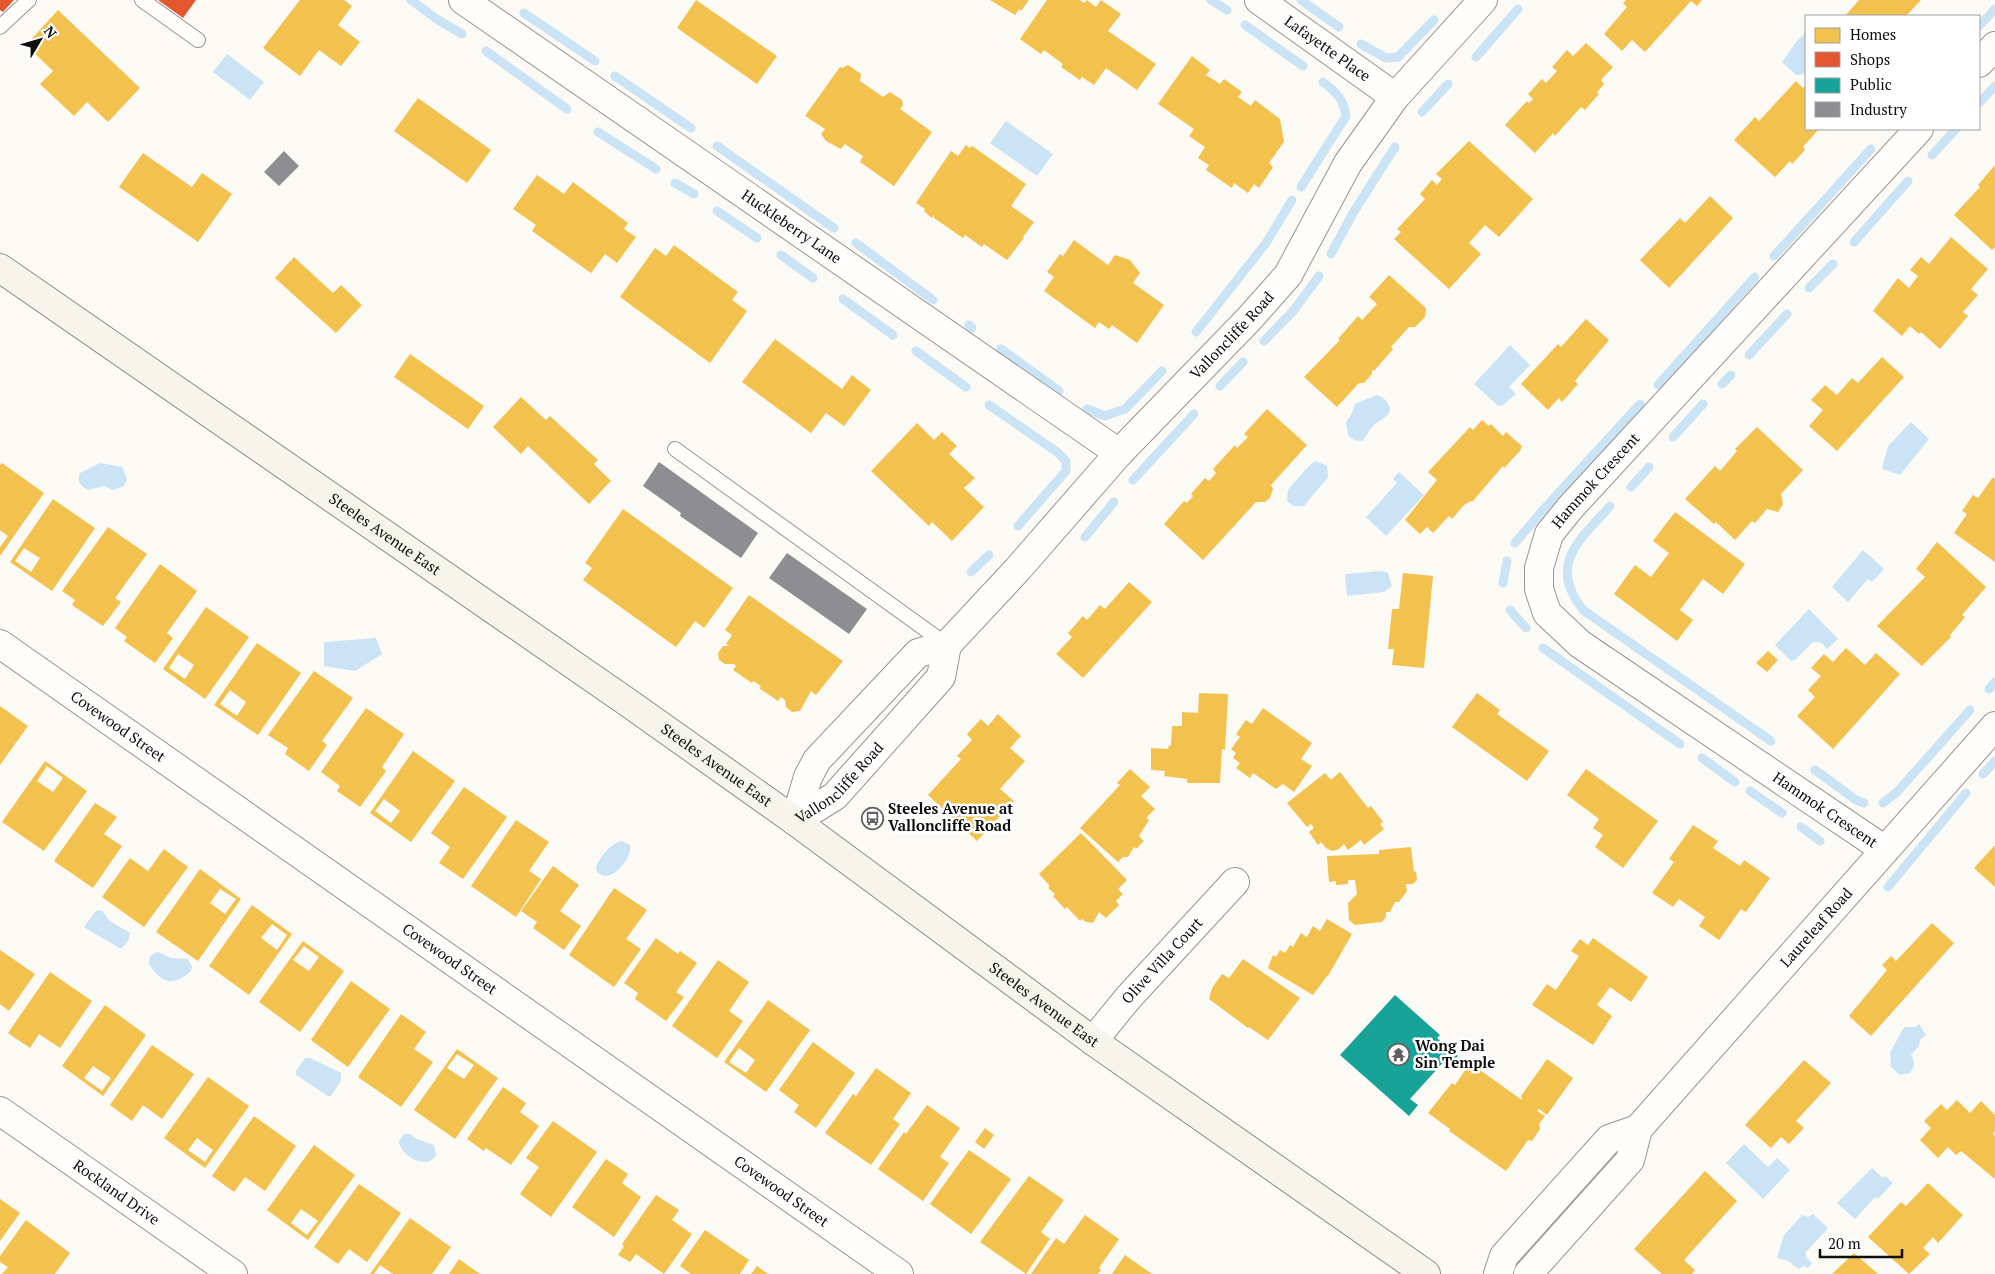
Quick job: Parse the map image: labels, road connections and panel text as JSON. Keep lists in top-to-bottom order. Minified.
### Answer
{"streets":{"main road":["Steeles Avenue East"],"street":["Lafayette Place","Huckleberry Lane","Valloncliffe Road","Hammok Crescent","Covewood Street","Laureleaf Road","Olive Villa Court","Rockland Drive"]},"crossings":[["Lafayette Place","Valloncliffe Road"],["Huckleberry Lane","Valloncliffe Road"],["Valloncliffe Road","Steeles Avenue East"],["Hammok Crescent","Laureleaf Road"],["Steeles Avenue East","Olive Villa Court"]],"places":{"bus stop":["Steeles Avenue at Valloncliffe Road"],"temple":["Wong Dai Sin Temple"]},"legend":["Homes","Shops","Public","Industry"],"scale_bar":"20 m","north":"top right"}
